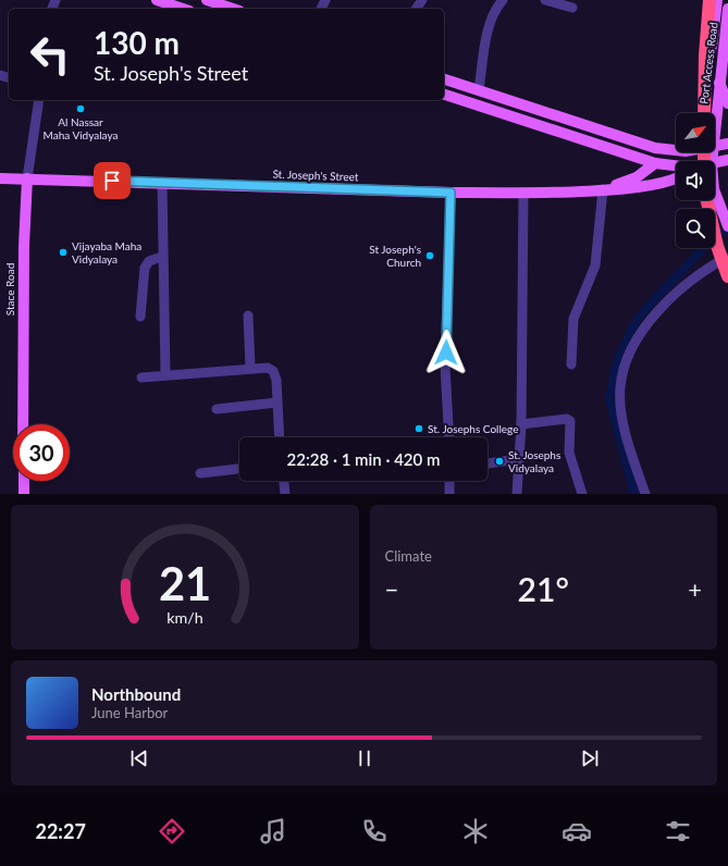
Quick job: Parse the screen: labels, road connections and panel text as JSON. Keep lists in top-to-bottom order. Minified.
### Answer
{"streets":{"main road":["Port Access Road","St. Joseph's Street","Stace Road"]},"crossings":[["St. Joseph's Street","Stace Road"]],"places":["Al Nassar Maha Vidyalaya","Vijayaba Maha Vidyalaya","St Joseph's Church","St. Josephs College","St. Josephs Vidyalaya"],"north":"top right","page":{"turn":["130 m","St. Joseph's Street"],"limit":"30","trip":"22:28 · 1 min · 420 m","tile":"Climate","heat":["−","21°","+"],"song":["Northbound","June Harbor"],"tabs":"22:27","gauge":["21","km/h"]}}
